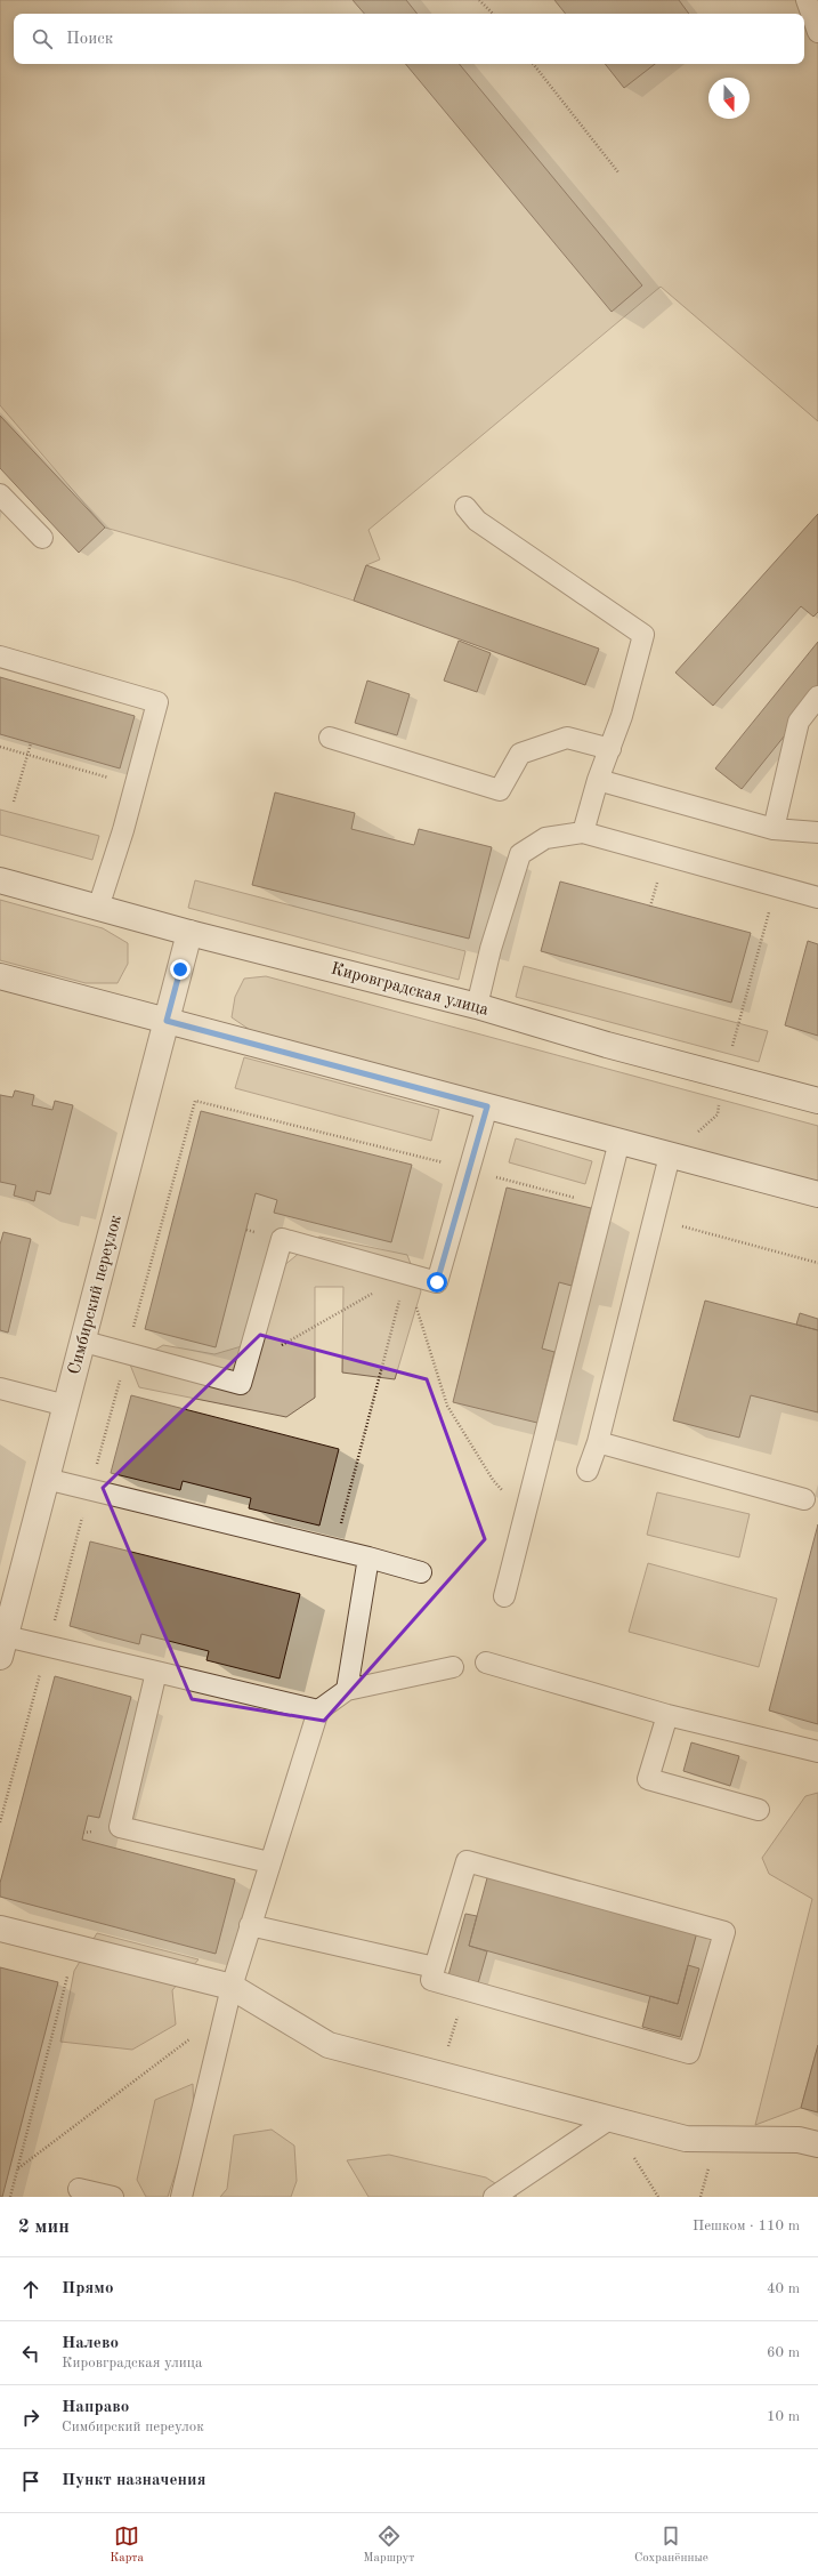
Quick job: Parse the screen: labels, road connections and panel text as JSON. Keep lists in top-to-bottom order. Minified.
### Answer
{"streets":{"main road":["Кировградская улица","Симбирский переулок"]},"crossings":[["Кировградская улица","Симбирский переулок"]],"north":"bottom","page":{"search":"Поиск","heading":["2 мин","Пешком · 110 m"],"list":[["Прямо","40 m"],["Налево","Кировградская улица","60 m"],["Направо","Симбирский переулок","10 m"],"Пункт назначения"],"nav":["Карта","Маршрут","Сохранённые"]}}
